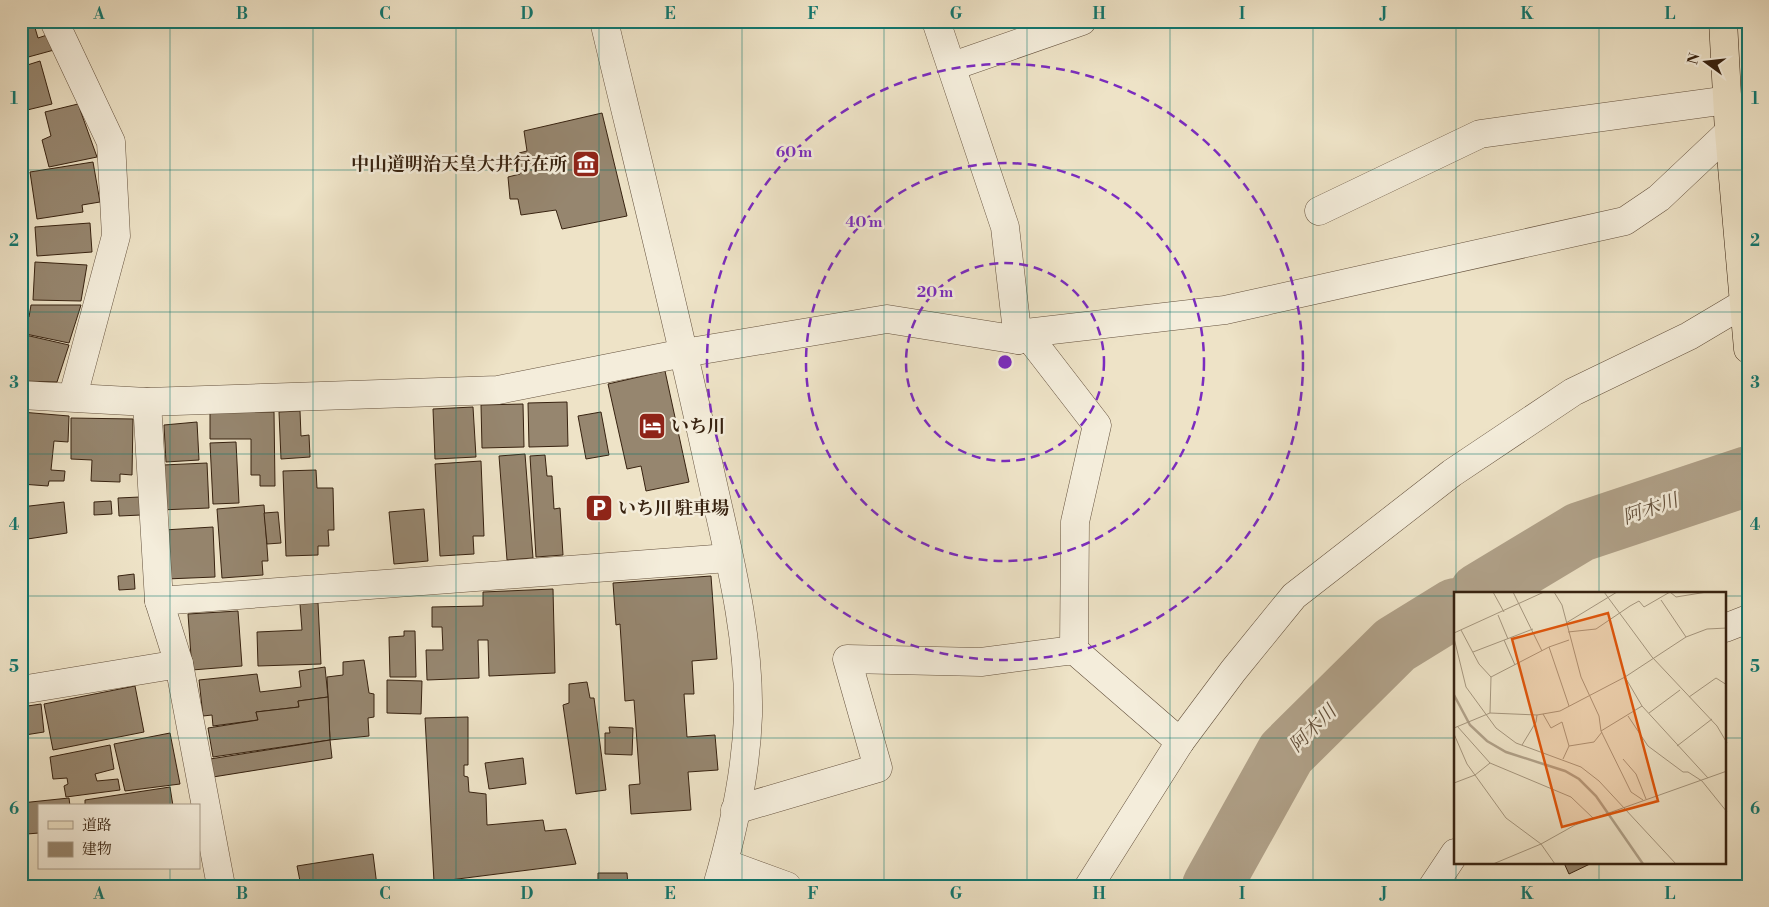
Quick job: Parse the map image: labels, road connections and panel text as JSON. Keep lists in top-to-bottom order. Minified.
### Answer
{"water":["阿木川"],"places":{"museum":["中山道明治天皇大井行在所"],"hotel":["いち川"],"parking":["いち川 駐車場"]},"legend":["道路","建物"],"north":"left","grid":{"columns":["A","B","C","D","E","F","G","H","I","J","K","L"],"rows":["1","2","3","4","5","6"]},"rings":["60 m","40 m","20 m"]}
